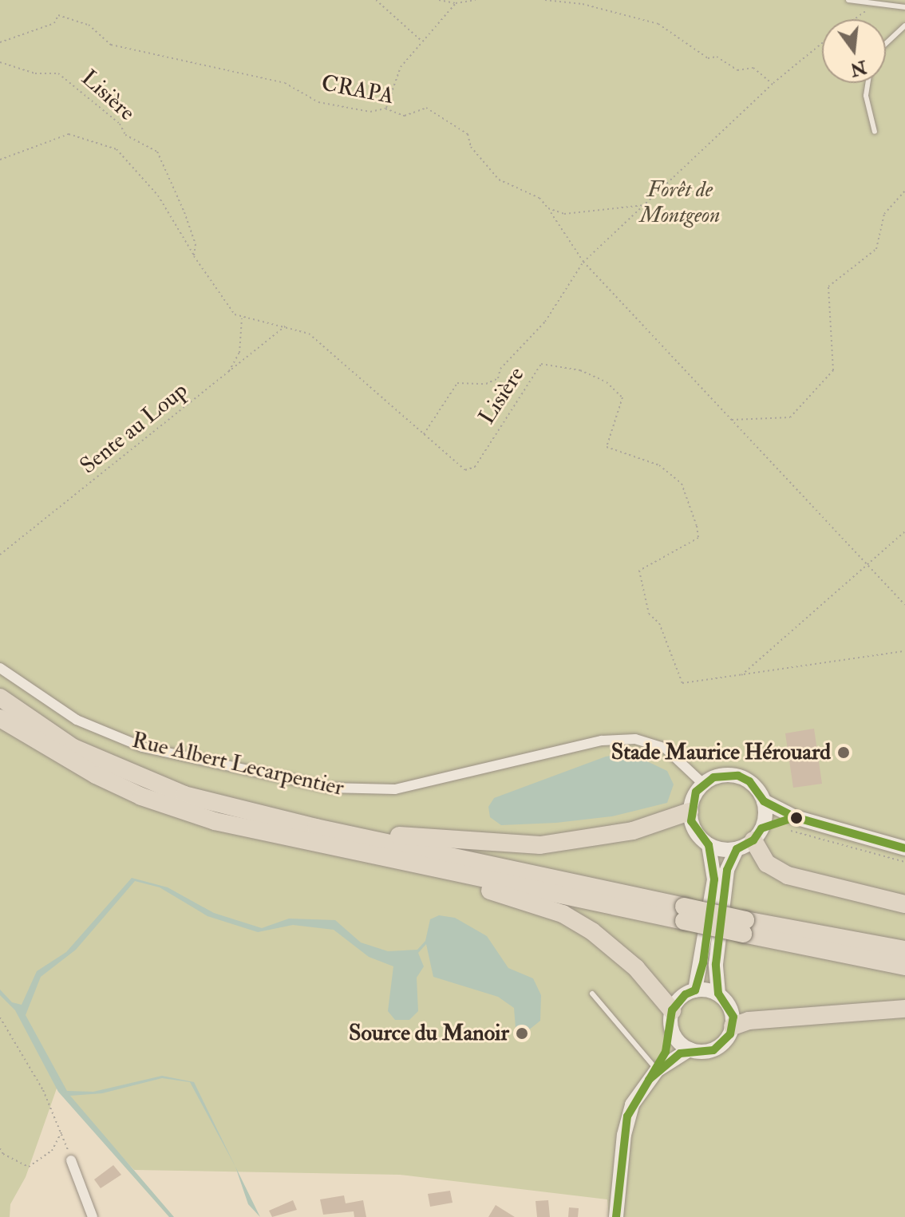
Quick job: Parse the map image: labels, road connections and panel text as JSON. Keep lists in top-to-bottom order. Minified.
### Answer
{"streets":{"street":["Rue Albert Lecarpentier"],"path":["CRAPA","Lisière","Sente au Loup"]},"crossings":[["Lisière","Sente au Loup"]],"parks":["Forêt de Montgeon"],"places":["Stade Maurice Hérouard","Source du Manoir"],"north":"bottom"}
